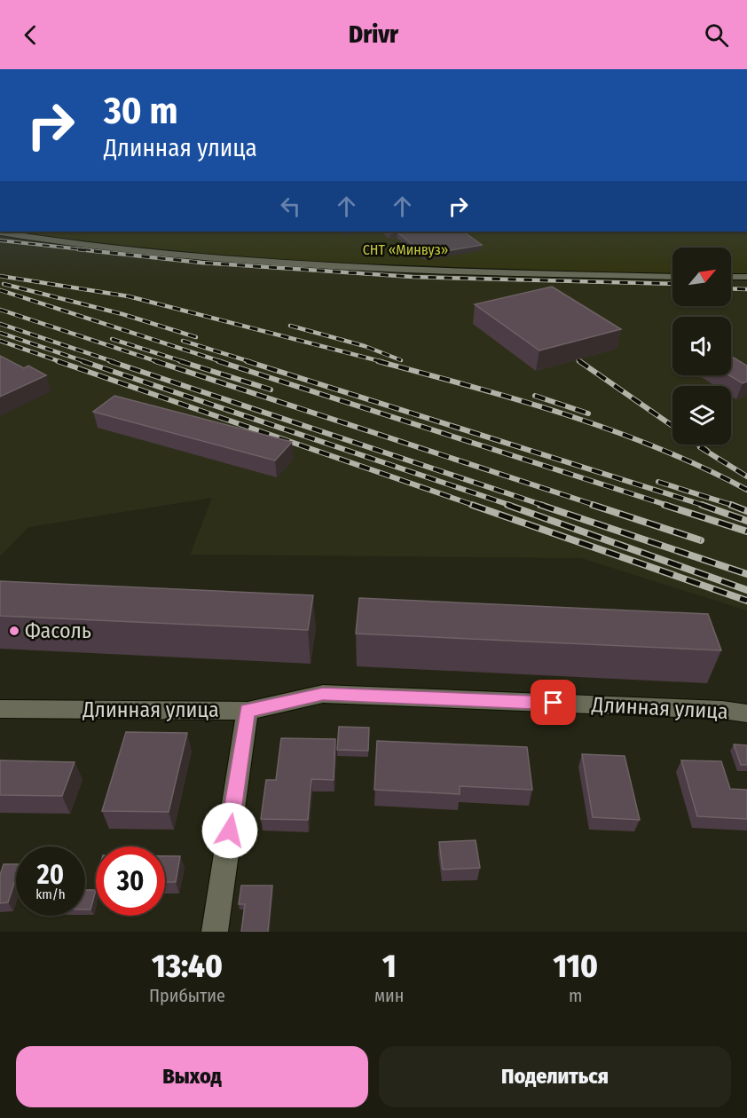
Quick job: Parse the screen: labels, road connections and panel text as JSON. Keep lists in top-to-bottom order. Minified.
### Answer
{"streets":{"street":["Длинная улица"]},"parks":["СНТ «Минвуз»"],"places":["Фасоль"],"north":"top right","page":{"header":"Drivr","turn":["30 m","Длинная улица"],"speed":"20 km/h","limit":"30","eta":["13:40","Прибытие","1","мин","110","m"],"buttons":["Выход","Поделиться"]}}
